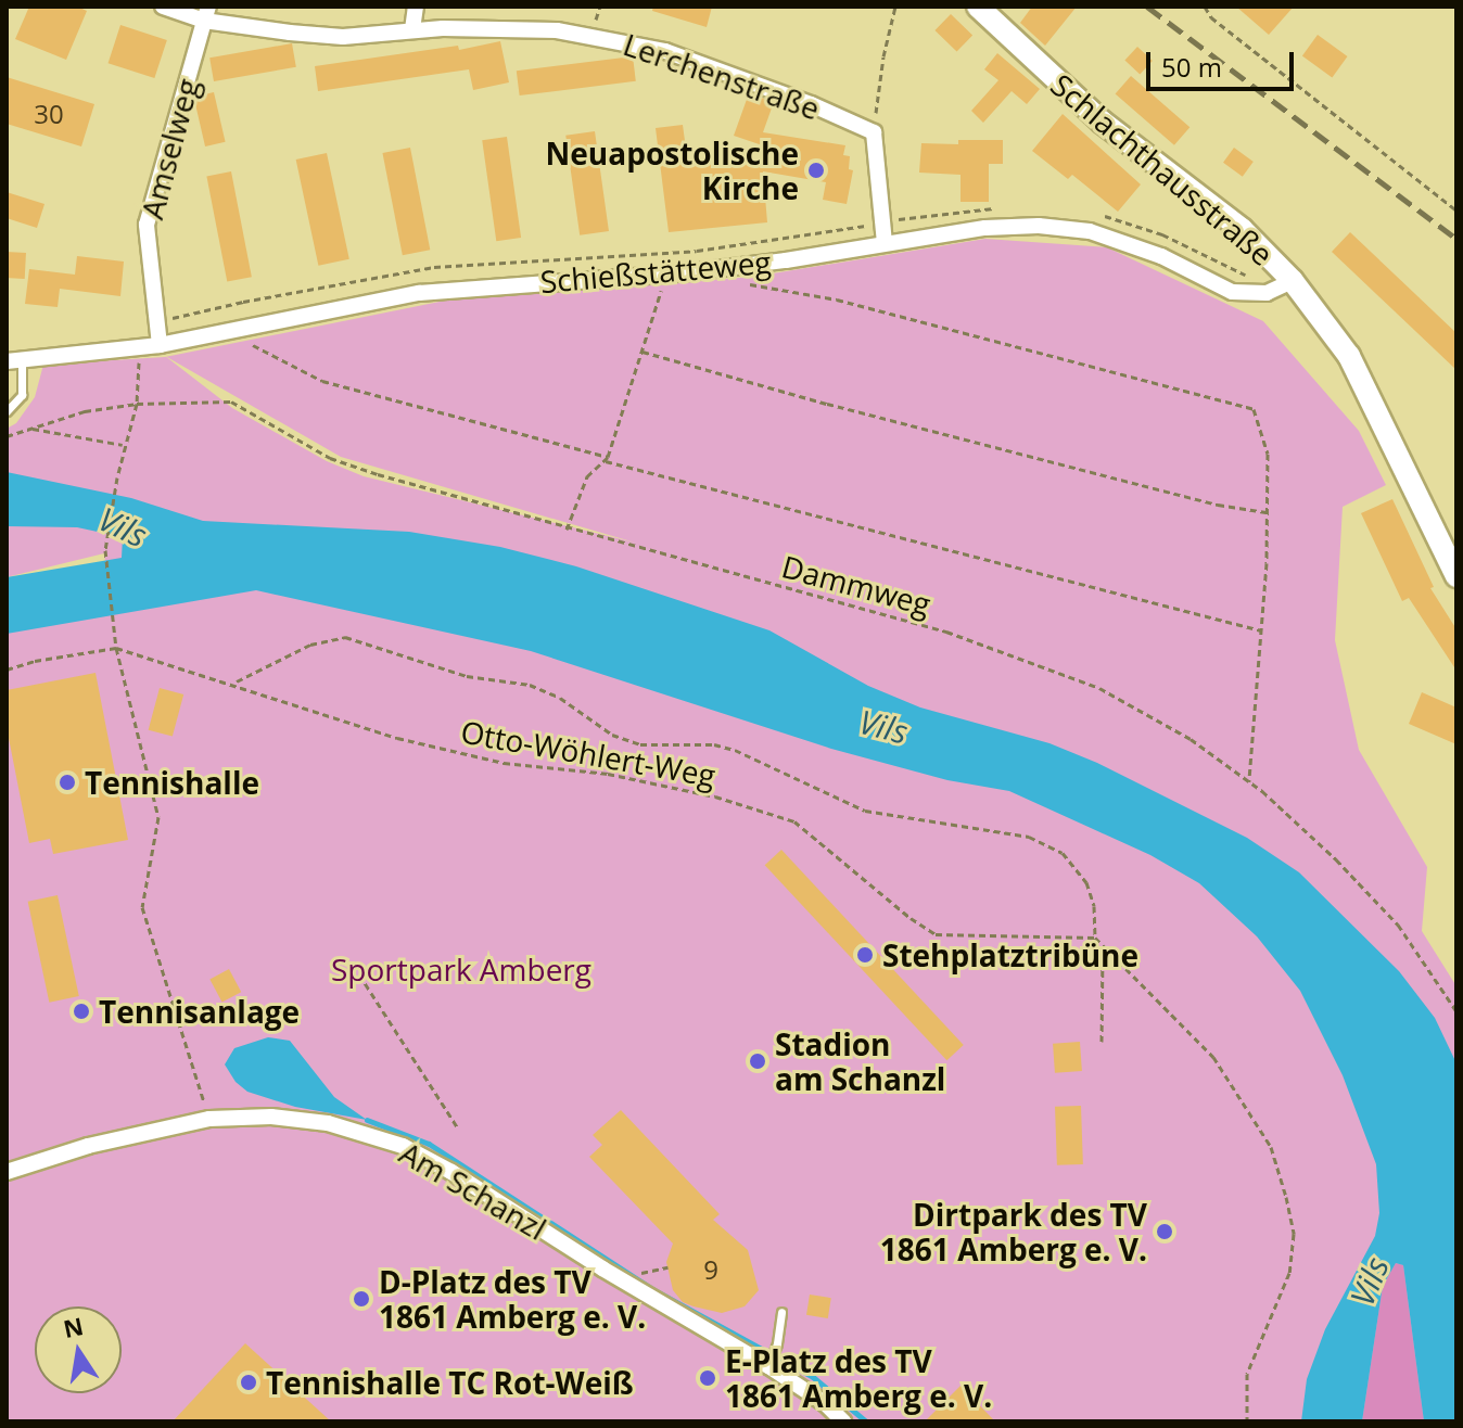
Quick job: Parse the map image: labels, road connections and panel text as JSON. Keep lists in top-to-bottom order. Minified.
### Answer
{"streets":{"main road":["Schlachthausstraße"],"street":["Lerchenstraße","Amselweg","Schießstätteweg","Am Schanzl"],"path":["Dammweg","Otto-Wöhlert-Weg"]},"crossings":[["Lerchenstraße","Amselweg"],["Amselweg","Schießstätteweg"],["Schlachthausstraße","Schießstätteweg"]],"water":["Vils"],"parks":["Sportpark Amberg"],"places":["Neuapostolische Kirche","Tennishalle","Stehplatztribüne","Tennisanlage","Stadion am Schanzl","Dirtpark des TV 1861 Amberg e. V.","D-Platz des TV 1861 Amberg e. V.","E-Platz des TV 1861 Amberg e. V.","Tennishalle TC Rot-Weiß"],"house_numbers":["30","9"],"scale_bar":"50 m","north":"top"}
